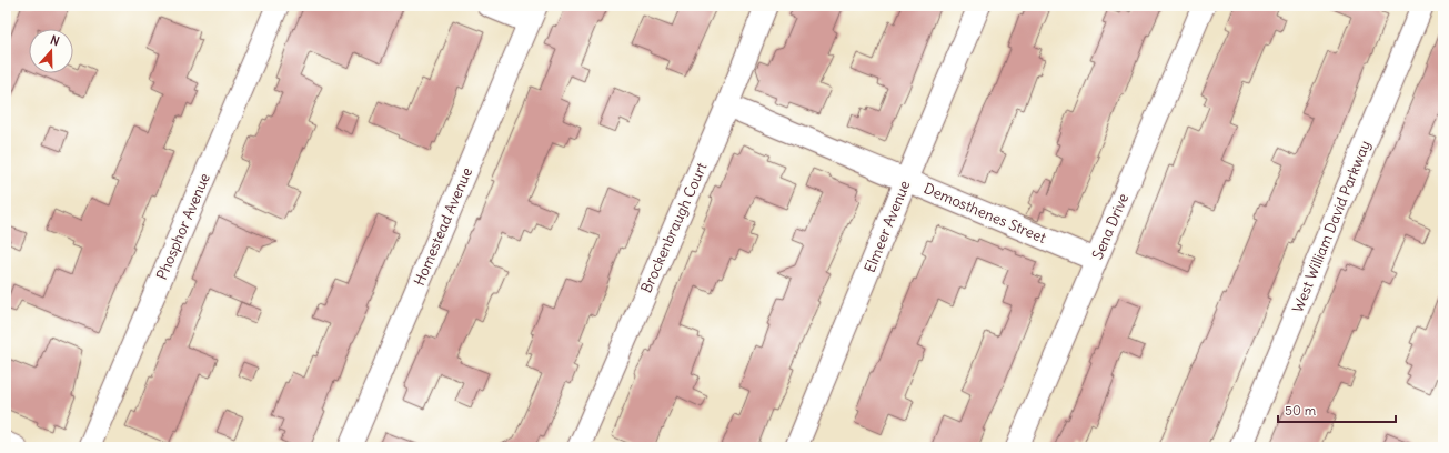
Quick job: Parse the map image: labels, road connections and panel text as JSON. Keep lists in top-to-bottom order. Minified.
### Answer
{"streets":{"street":["Demosthenes Street","Phosphor Avenue","Homestead Avenue","Elmeer Avenue","Sena Drive","West William David Parkway","Brockenbraugh Court"]},"crossings":[["Demosthenes Street","Elmeer Avenue"],["Demosthenes Street","Sena Drive"],["Demosthenes Street","Brockenbraugh Court"]],"scale_bar":"50 m","north":"top"}
